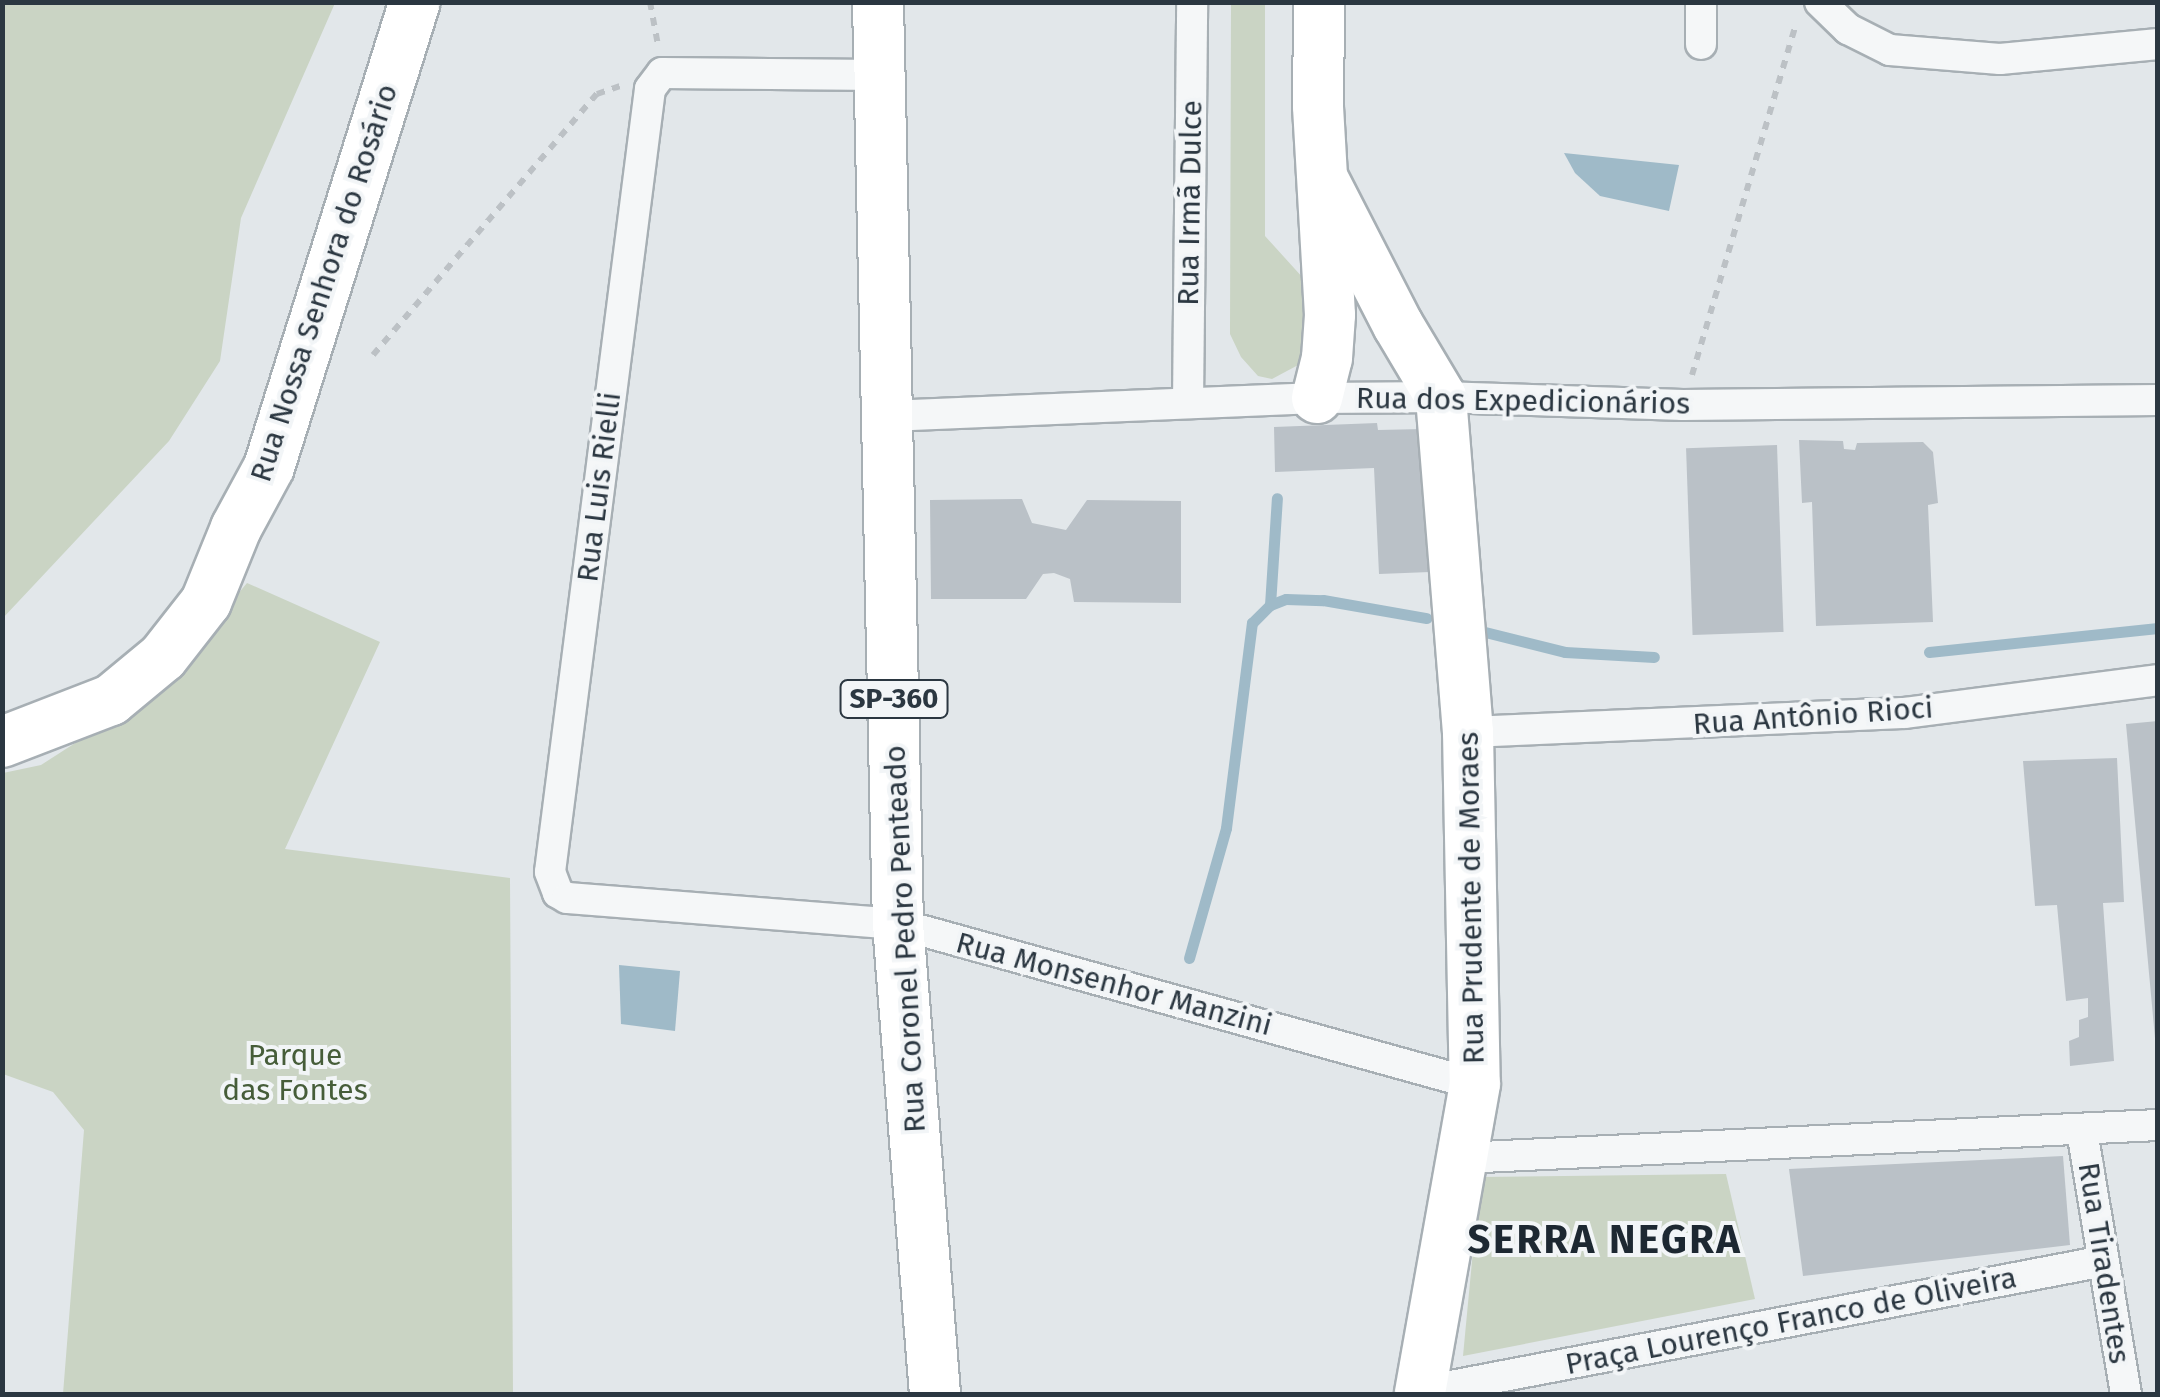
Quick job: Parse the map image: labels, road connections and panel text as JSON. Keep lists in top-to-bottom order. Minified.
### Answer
{"streets":{"main road":["Rua Nossa Senhora do Rosário","SP-360","Rua Prudente de Moraes","Rua Coronel Pedro Penteado"],"street":["Rua Irmã Dulce","Rua dos Expedicionários","Rua Luis Rielli","Rua Antônio Rioci","Rua Monsenhor Manzini","Rua Tiradentes","Praça Lourenço Franco de Oliveira"]},"crossings":[["Rua Irmã Dulce","Rua dos Expedicionários"],["Rua dos Expedicionários","Rua Prudente de Moraes"],["Rua dos Expedicionários","Rua Coronel Pedro Penteado"],["Rua Luis Rielli","Rua Monsenhor Manzini"],["Rua Antônio Rioci","Rua Prudente de Moraes"],["Rua Prudente de Moraes","Rua Monsenhor Manzini"],["Rua Prudente de Moraes","Praça Lourenço Franco de Oliveira"],["Rua Coronel Pedro Penteado","Rua Monsenhor Manzini"],["Rua Tiradentes","Praça Lourenço Franco de Oliveira"]],"districts":["SERRA NEGRA"],"parks":["Parque das Fontes"]}
